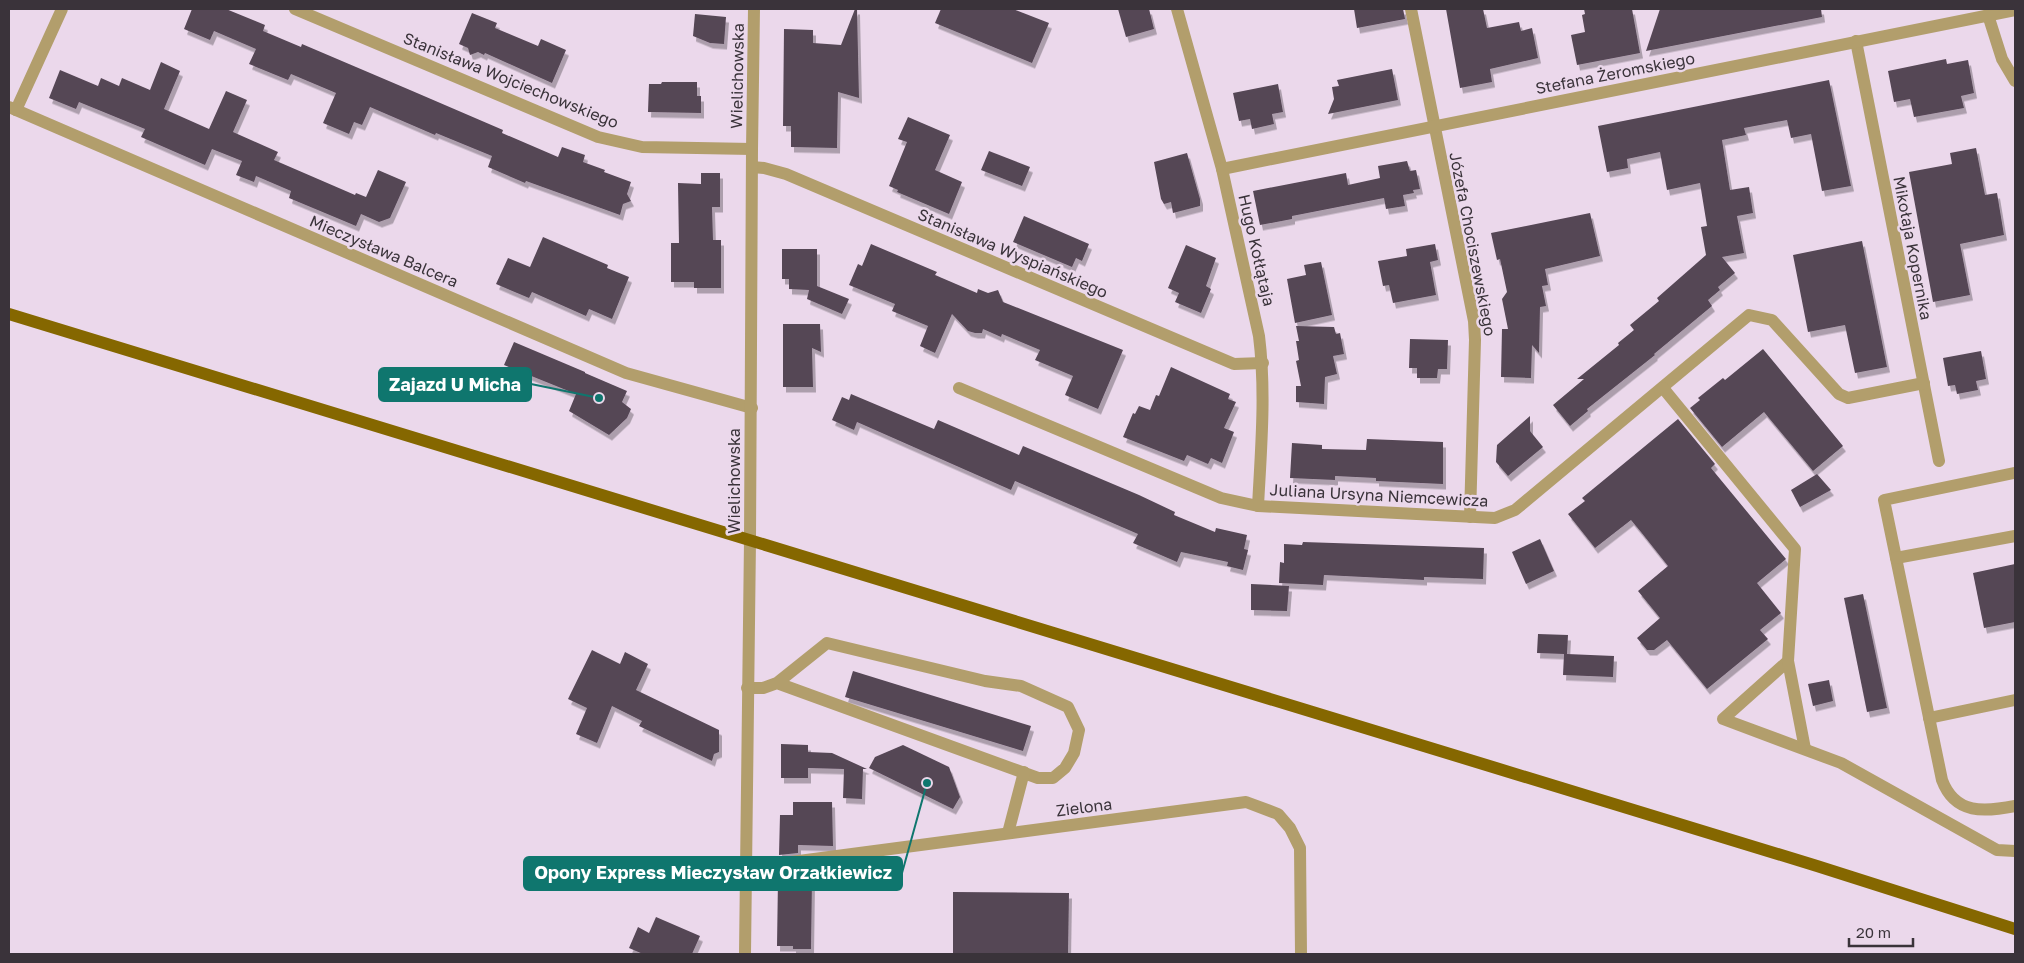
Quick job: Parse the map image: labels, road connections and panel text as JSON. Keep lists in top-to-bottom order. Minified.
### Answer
{"streets":{"street":["Stefana Żeromskiego","Wielichowska","Stanisława Wojciechowskiego","Józefa Chociszewskiego","Mikołaja Kopernika","Hugo Kołłątaja","Mieczysława Balcera","Stanisława Wyspiańskiego","Juliana Ursyna Niemcewicza","Zielona"]},"crossings":[["Stefana Żeromskiego","Józefa Chociszewskiego"],["Stefana Żeromskiego","Mikołaja Kopernika"],["Stefana Żeromskiego","Hugo Kołłątaja"],["Wielichowska","Stanisława Wojciechowskiego"],["Wielichowska","Mieczysława Balcera"],["Wielichowska","Stanisława Wyspiańskiego"],["Wielichowska","Zielona"],["Józefa Chociszewskiego","Juliana Ursyna Niemcewicza"],["Mikołaja Kopernika","Juliana Ursyna Niemcewicza"],["Hugo Kołłątaja","Stanisława Wyspiańskiego"],["Hugo Kołłątaja","Juliana Ursyna Niemcewicza"]],"places":["Zajazd U Micha","Opony Express Mieczysław Orzałkiewicz"],"scale_bar":"20 m"}
